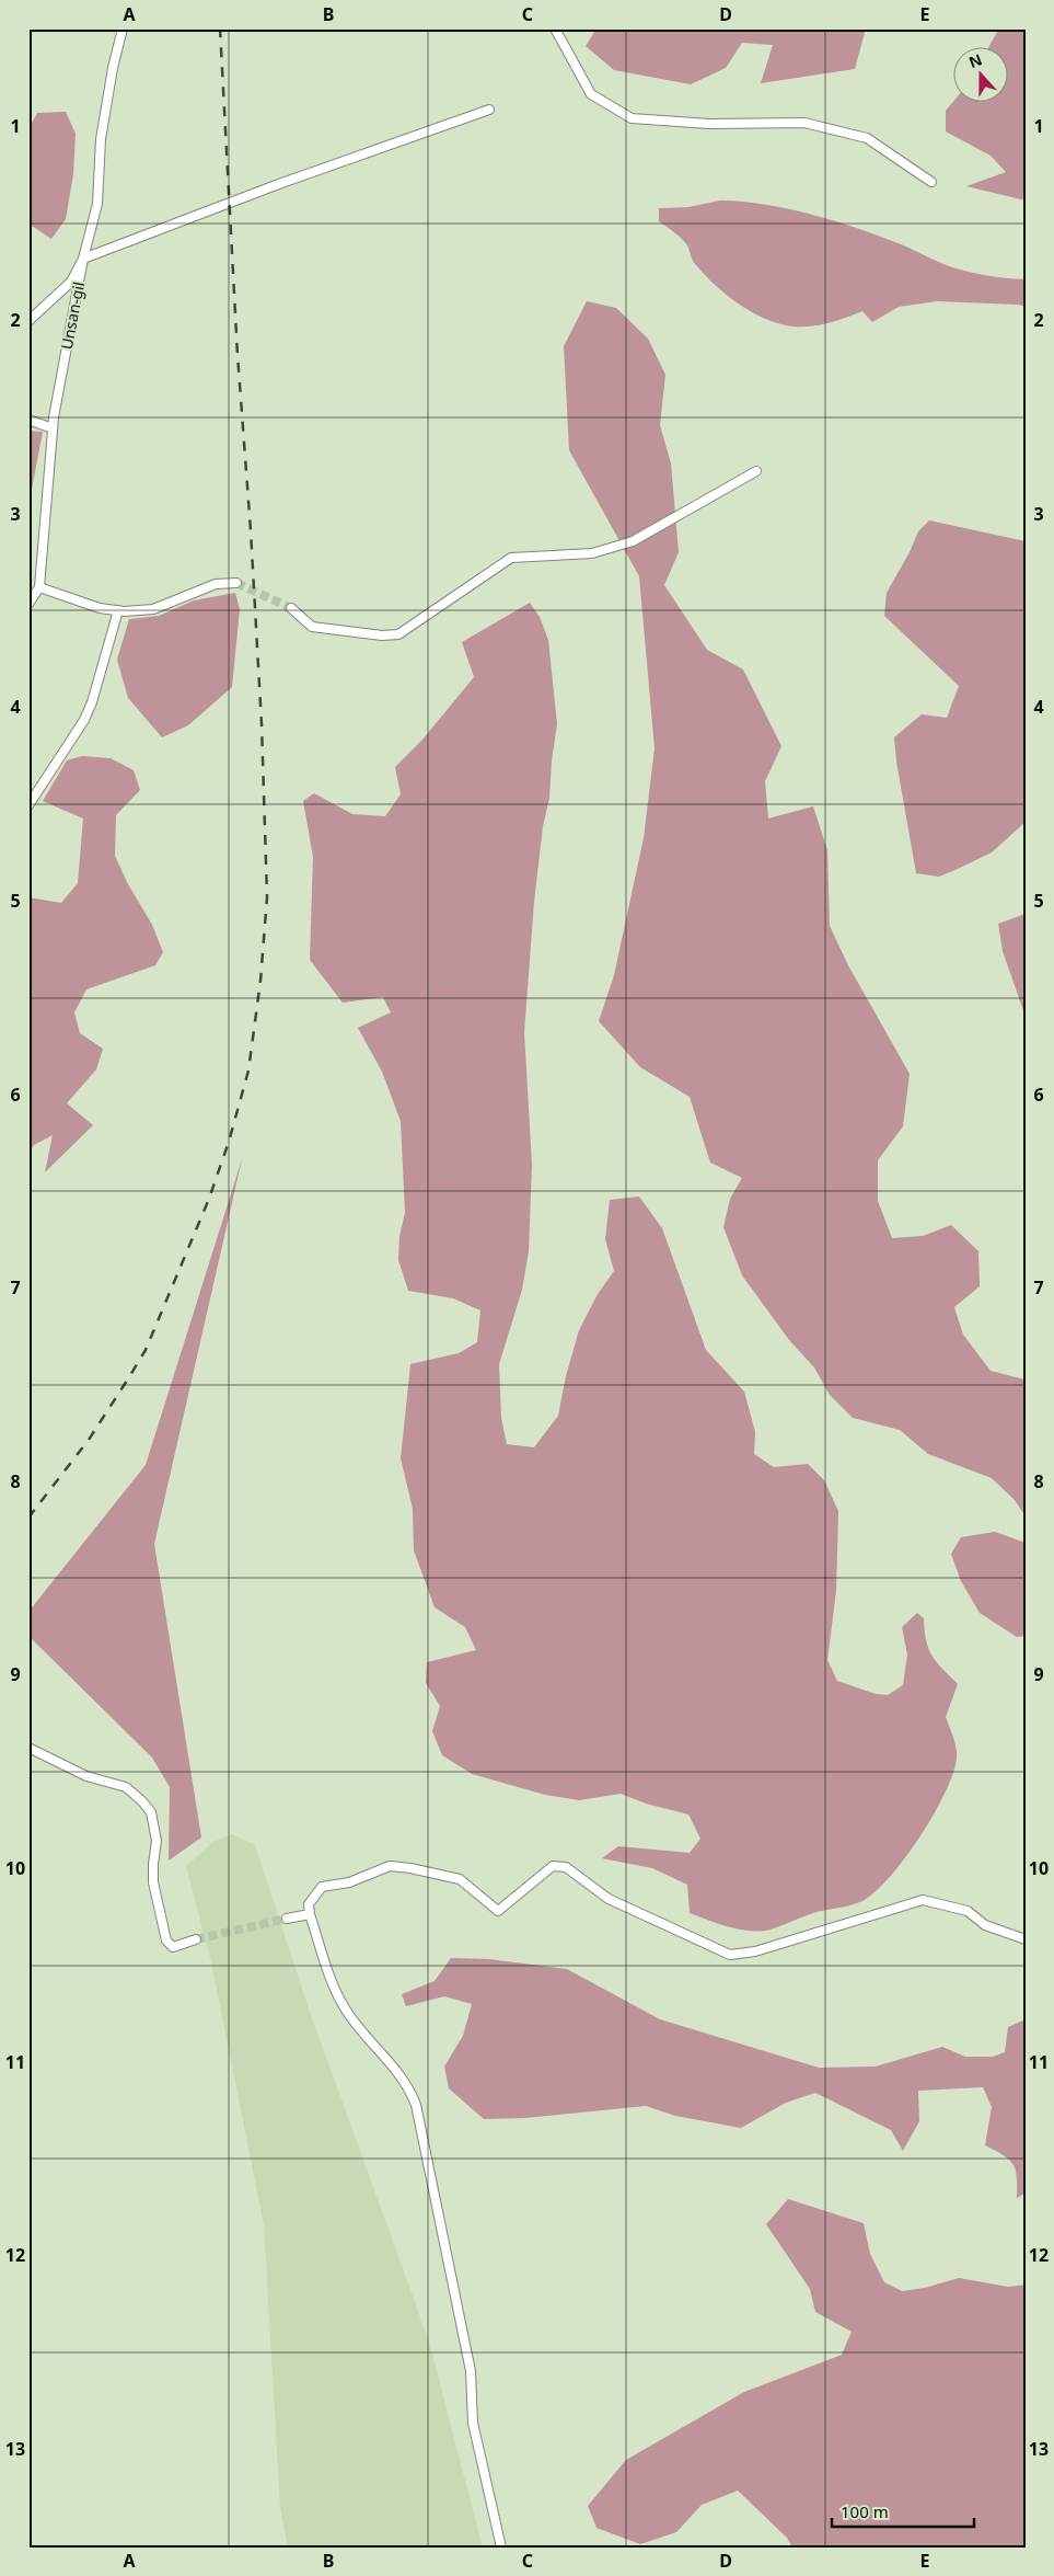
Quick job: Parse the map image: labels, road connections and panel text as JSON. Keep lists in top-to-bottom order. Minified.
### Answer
{"streets":{"street":["Unsan-gil"]},"scale_bar":"100 m","north":"top","grid":{"columns":["A","B","C","D","E"],"rows":["1","2","3","4","5","6","7","8","9","10","11","12","13"]}}
